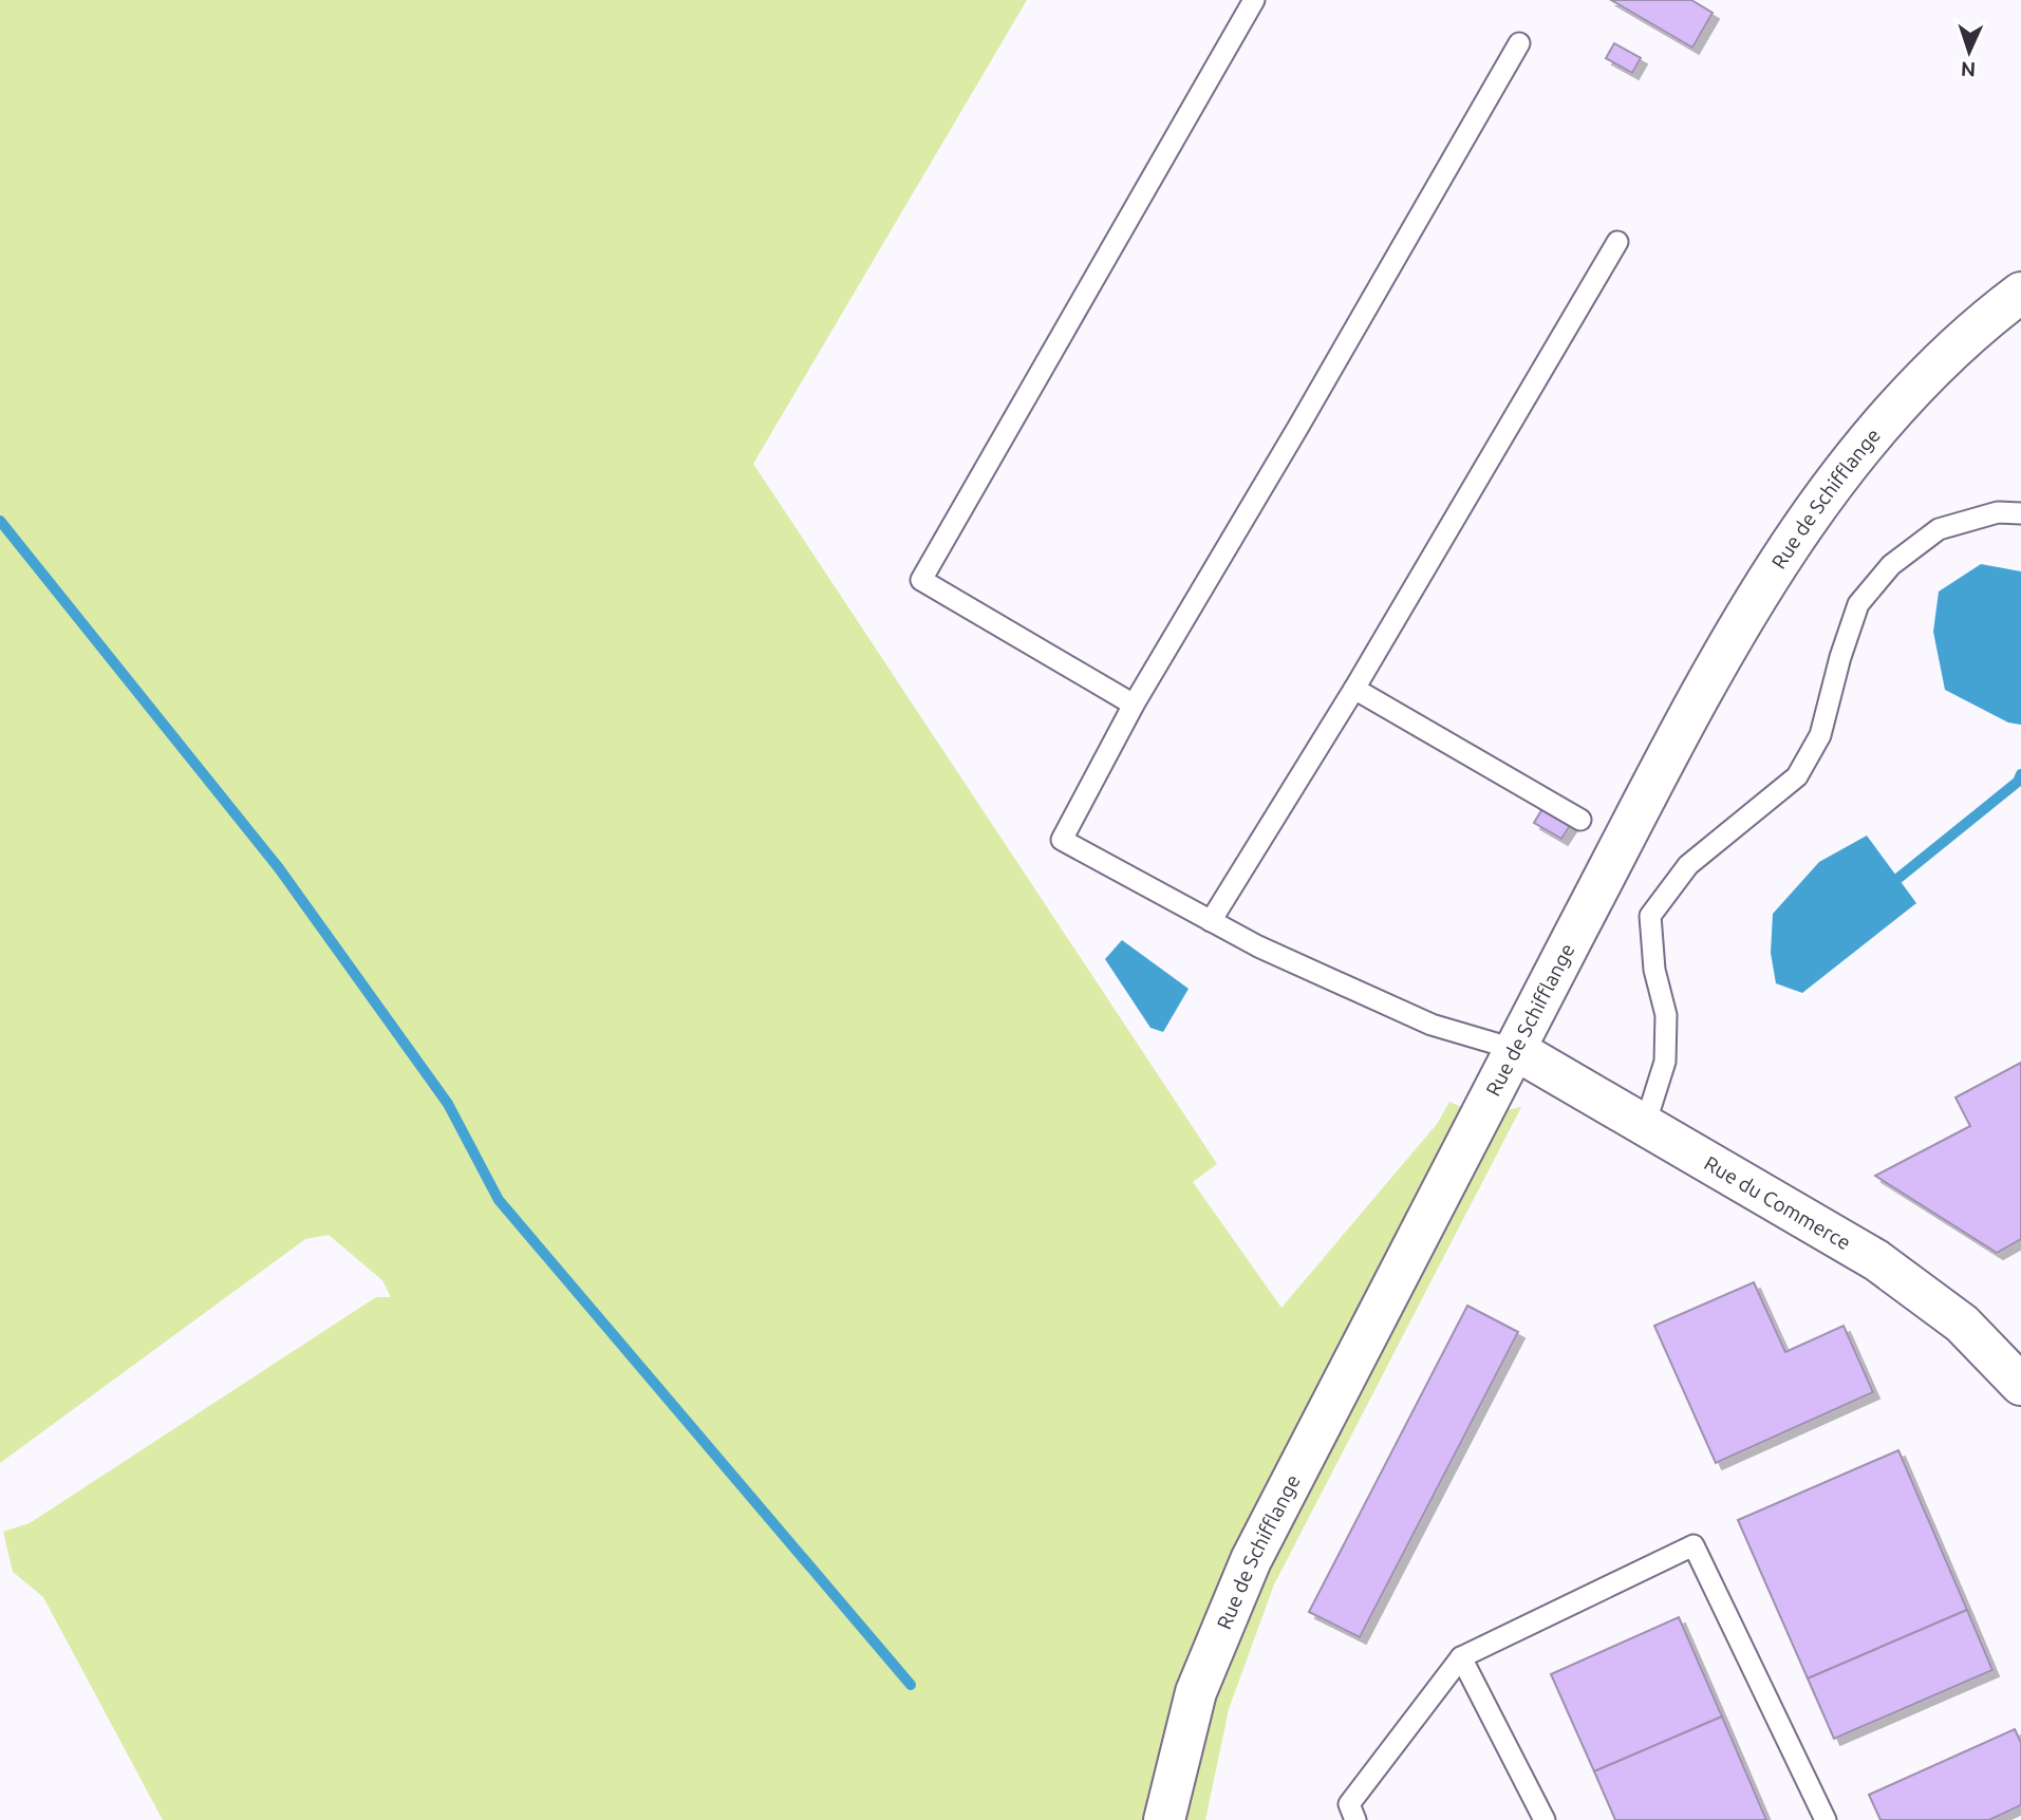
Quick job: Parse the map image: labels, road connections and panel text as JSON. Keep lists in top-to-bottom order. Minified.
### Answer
{"streets":{"main road":["Rue de Schifflange","Rue du Commerce"]},"crossings":[["Rue de Schifflange","Rue du Commerce"]],"north":"bottom"}
